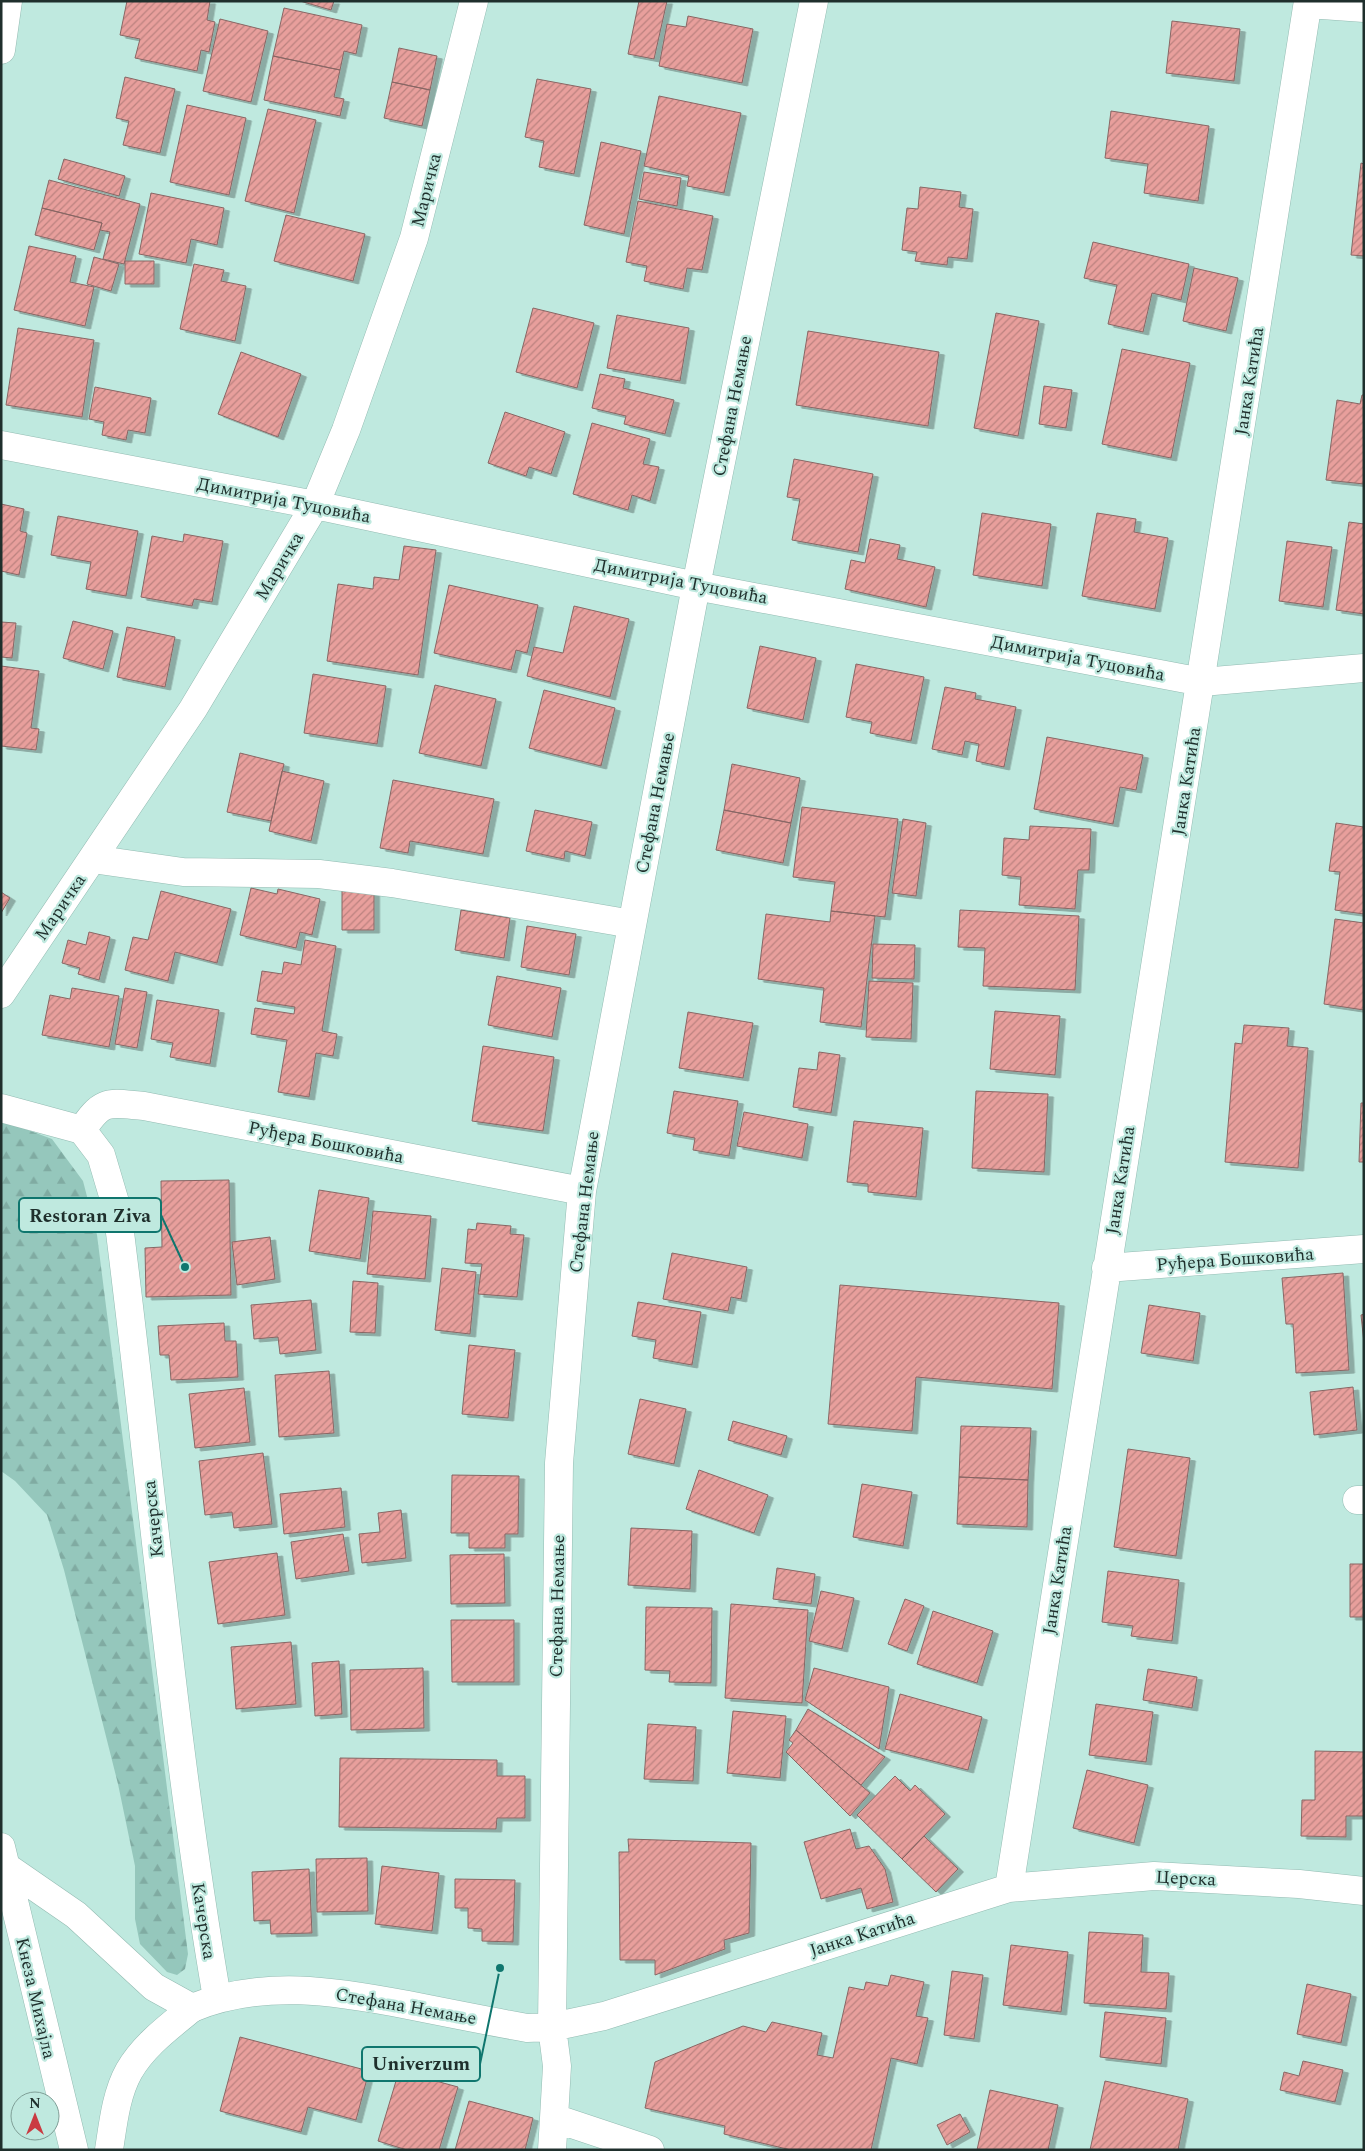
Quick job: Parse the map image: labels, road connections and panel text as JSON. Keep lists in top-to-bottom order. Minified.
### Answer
{"streets":{"street":["Маричка","Јанка Катића","Стефана Немање","Димитрија Туцовића","Руђера Бошковића","Качерска","Церска","Кнеза Михајла"]},"crossings":[["Маричка","Димитрија Туцовића"],["Јанка Катића","Стефана Немање"],["Јанка Катића","Димитрија Туцовића"],["Јанка Катића","Руђера Бошковића"],["Јанка Катића","Церска"],["Стефана Немање","Димитрија Туцовића"],["Стефана Немање","Руђера Бошковића"],["Стефана Немање","Качерска"],["Руђера Бошковића","Качерска"]],"places":["Restoran Ziva","Univerzum"],"north":"top"}
